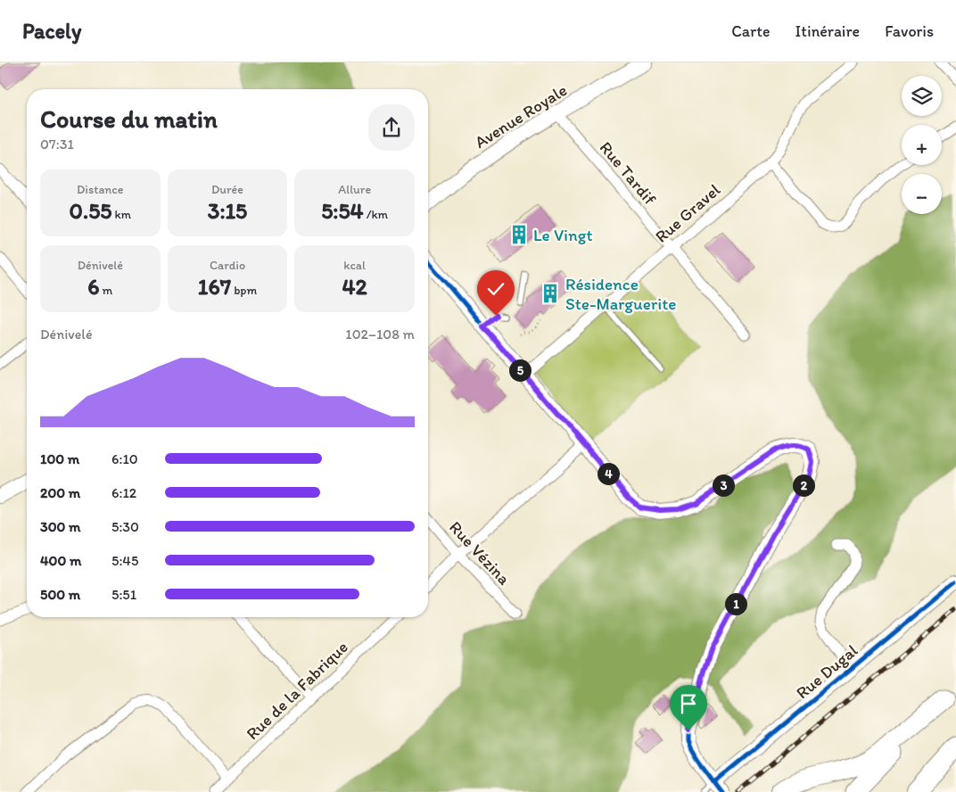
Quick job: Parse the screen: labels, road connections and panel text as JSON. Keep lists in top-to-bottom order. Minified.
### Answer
{"streets":{"street":["Avenue Royale","Rue Tardif","Rue Gravel","Rue Vézina","Rue Dugal","Rue de la Fabrique"]},"crossings":[["Avenue Royale","Rue Tardif"],["Rue Tardif","Rue Gravel"]],"places":{"building":["Le Vingt","Résidence Ste-Marguerite"]},"page":{"header":"Pacely","nav":["Carte","Itinéraire","Favoris"],"map_buttons":["+","−"],"heading":["Course du matin","07:31"],"stats":[["Distance","0.55 km"],["Durée","3:15"],["Allure","5:54 /km"],["Dénivelé","6 m"],["Cardio","167 bpm"],["kcal","42"]],"chart":["Dénivelé","102–108 m"],"pins":["5","4","2","3","1"],"list":[{"name":"100 m","note":"6:10"},{"name":"200 m","note":"6:12"},{"name":"300 m","note":"5:30"},{"name":"400 m","note":"5:45"},{"name":"500 m","note":"5:51"}]}}
